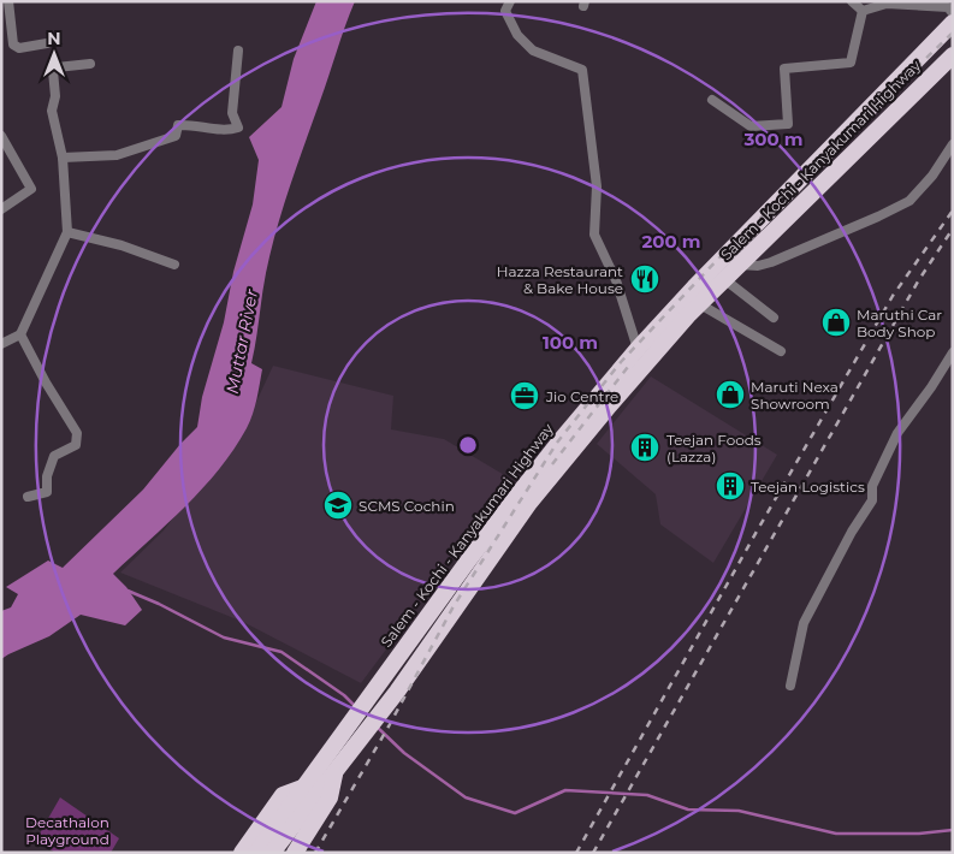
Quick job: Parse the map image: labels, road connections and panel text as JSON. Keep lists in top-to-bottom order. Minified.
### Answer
{"streets":{"highway":["Salem - Kochi - Kanyakumari Highway"]},"water":["Muttar River"],"parks":["Decathalon Playground"],"places":{"restaurant":["Hazza Restaurant & Bake House"],"shop":["Maruthi Car Body Shop","Maruti Nexa Showroom"],"office":["Jio Centre"],"building":["Teejan Foods (Lazza)","Teejan Logistics"],"school or university":["SCMS Cochin"]},"north":"top","rings":["300 m","200 m","100 m"]}
